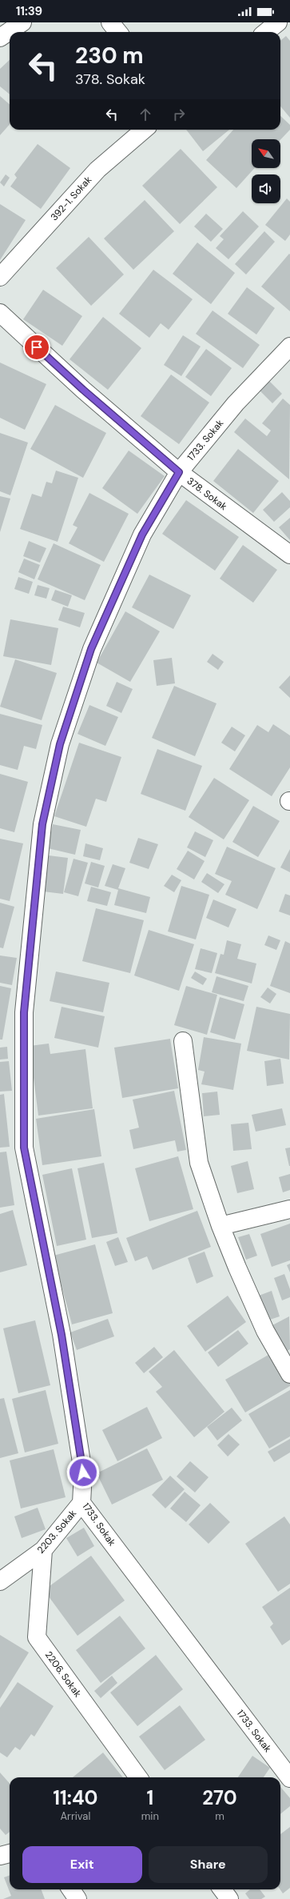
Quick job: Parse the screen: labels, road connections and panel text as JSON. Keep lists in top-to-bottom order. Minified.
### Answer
{"streets":{"street":["392-1. Sokak","1733. Sokak","378. Sokak","2203. Sokak","2206. Sokak"]},"crossings":[["1733. Sokak","378. Sokak"],["1733. Sokak","2203. Sokak"],["2203. Sokak","2206. Sokak"]],"north":"top left","page":{"status":"11:39","turn":["230 m","378. Sokak"],"eta":["11:40","Arrival","1","min","270","m"],"buttons":["Exit","Share"]}}
